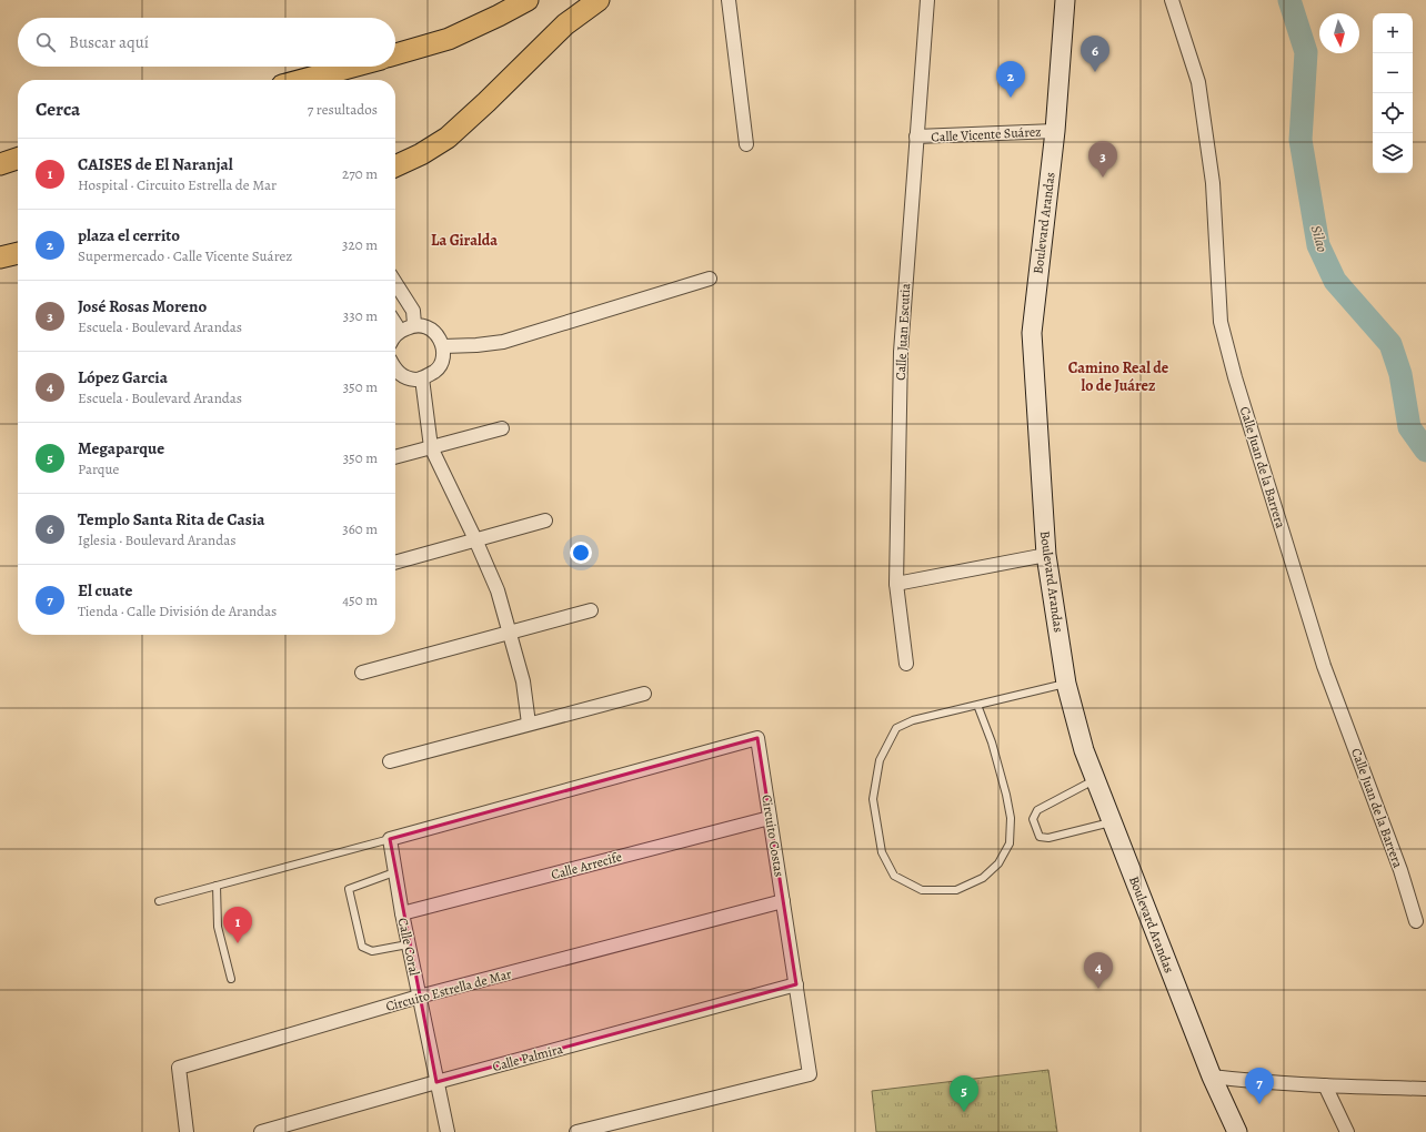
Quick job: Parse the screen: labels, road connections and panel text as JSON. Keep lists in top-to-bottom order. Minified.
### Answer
{"streets":{"main road":["Boulevard Arandas"],"street":["Calle Vicente Suárez","Calle Juan Escutia","Calle Juan de la Barrera","Circuito Costas","Calle Arrecife","Calle Coral","Circuito Estrella de Mar","Calle Palmira"]},"crossings":[["Calle Vicente Suárez","Boulevard Arandas"],["Calle Vicente Suárez","Calle Juan Escutia"],["Circuito Costas","Calle Arrecife"],["Circuito Costas","Calle Coral"],["Circuito Costas","Circuito Estrella de Mar"],["Circuito Costas","Calle Palmira"],["Calle Arrecife","Calle Coral"],["Calle Coral","Circuito Estrella de Mar"],["Calle Coral","Calle Palmira"]],"districts":["La Giralda","Camino Real de lo de Juárez"],"water":["Silao"],"north":"bottom","page":{"map_buttons":["+","−"],"search":"Buscar aquí","pins":["6","2","3","1","4","7","5"],"heading":["Cerca","7 resultados"],"list":[{"mark":"1","name":"CAISES de El Naranjal","note":"Hospital · Circuito Estrella de Mar","value":"270 m"},{"mark":"2","name":"plaza el cerrito","note":"Supermercado · Calle Vicente Suárez","value":"320 m"},{"mark":"3","name":"José Rosas Moreno","note":"Escuela · Boulevard Arandas","value":"330 m"},{"mark":"4","name":"López Garcia","note":"Escuela · Boulevard Arandas","value":"350 m"},{"mark":"5","name":"Megaparque","note":"Parque","value":"350 m"},{"mark":"6","name":"Templo Santa Rita de Casia","note":"Iglesia · Boulevard Arandas","value":"360 m"},{"mark":"7","name":"El cuate","note":"Tienda · Calle División de Arandas","value":"450 m"}]}}
